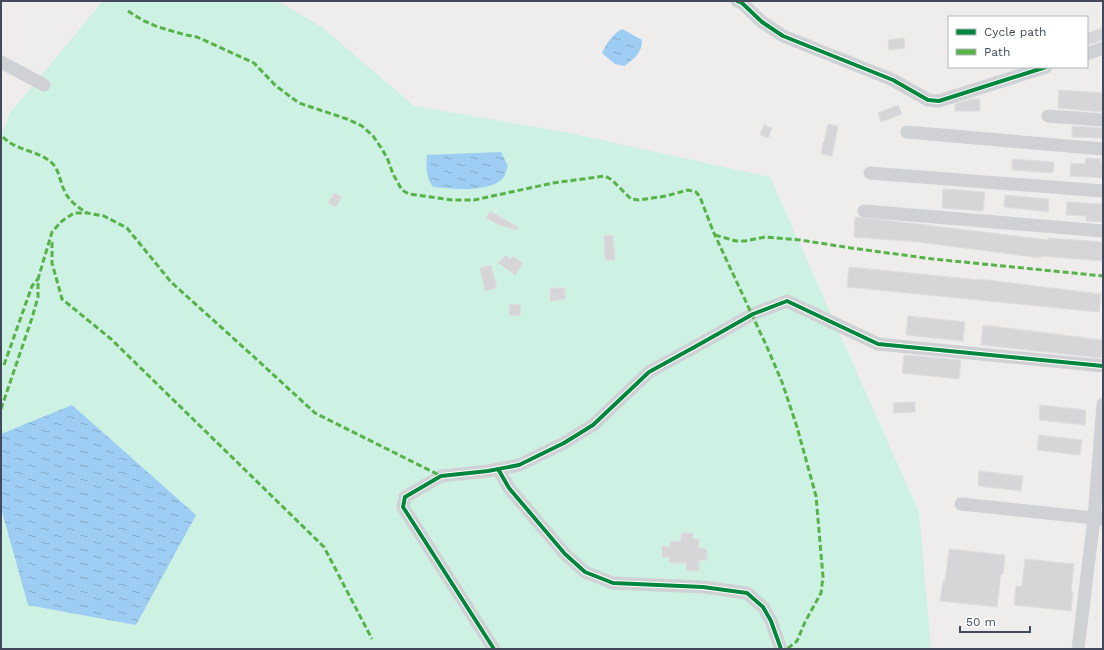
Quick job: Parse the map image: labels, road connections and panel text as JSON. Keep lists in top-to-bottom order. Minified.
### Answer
{"legend":["Cycle path","Path"],"scale_bar":"50 m"}
